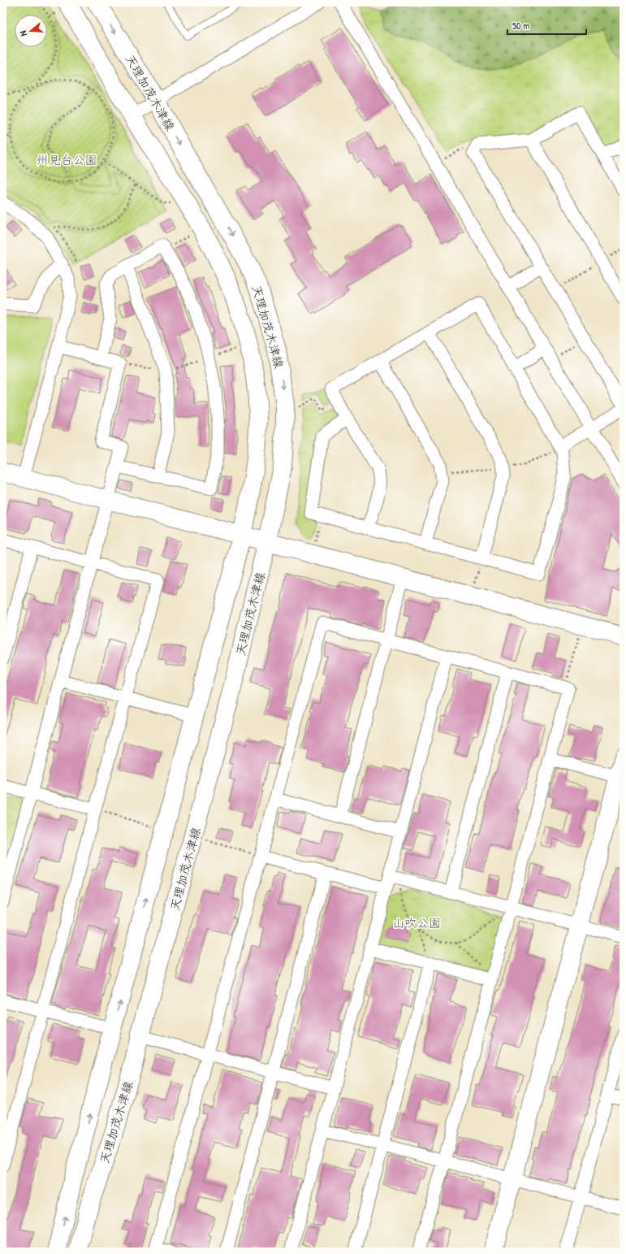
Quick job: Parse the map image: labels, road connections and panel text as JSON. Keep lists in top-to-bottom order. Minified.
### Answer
{"streets":{"main road":["天理加茂木津線"]},"parks":["州見台公園","山吹公園"],"scale_bar":"50 m","north":"left"}
